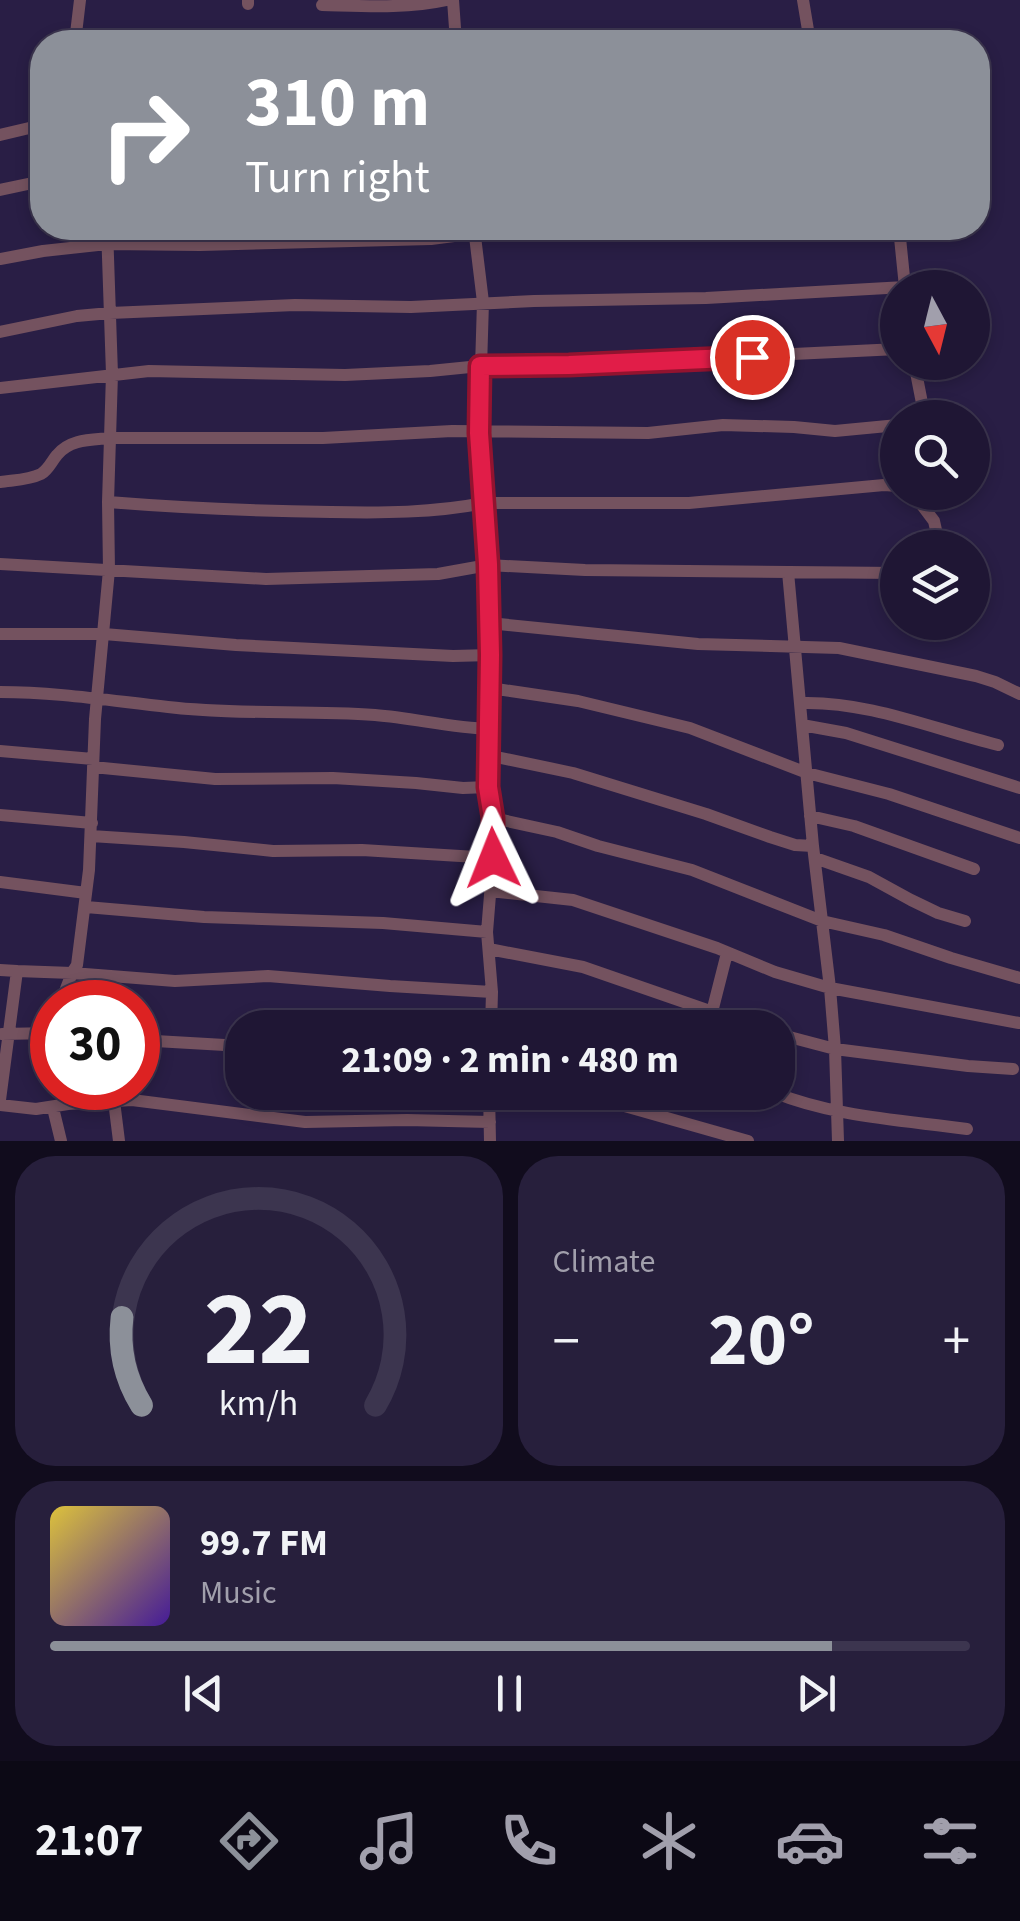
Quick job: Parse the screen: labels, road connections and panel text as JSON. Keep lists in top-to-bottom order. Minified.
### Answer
{"north":"bottom","page":{"turn":["310 m","Turn right"],"limit":"30","trip":"21:09 · 2 min · 480 m","tile":"Climate","heat":["−","20°","+"],"song":["99.7 FM","Music"],"tabs":"21:07","gauge":["22","km/h"]}}
